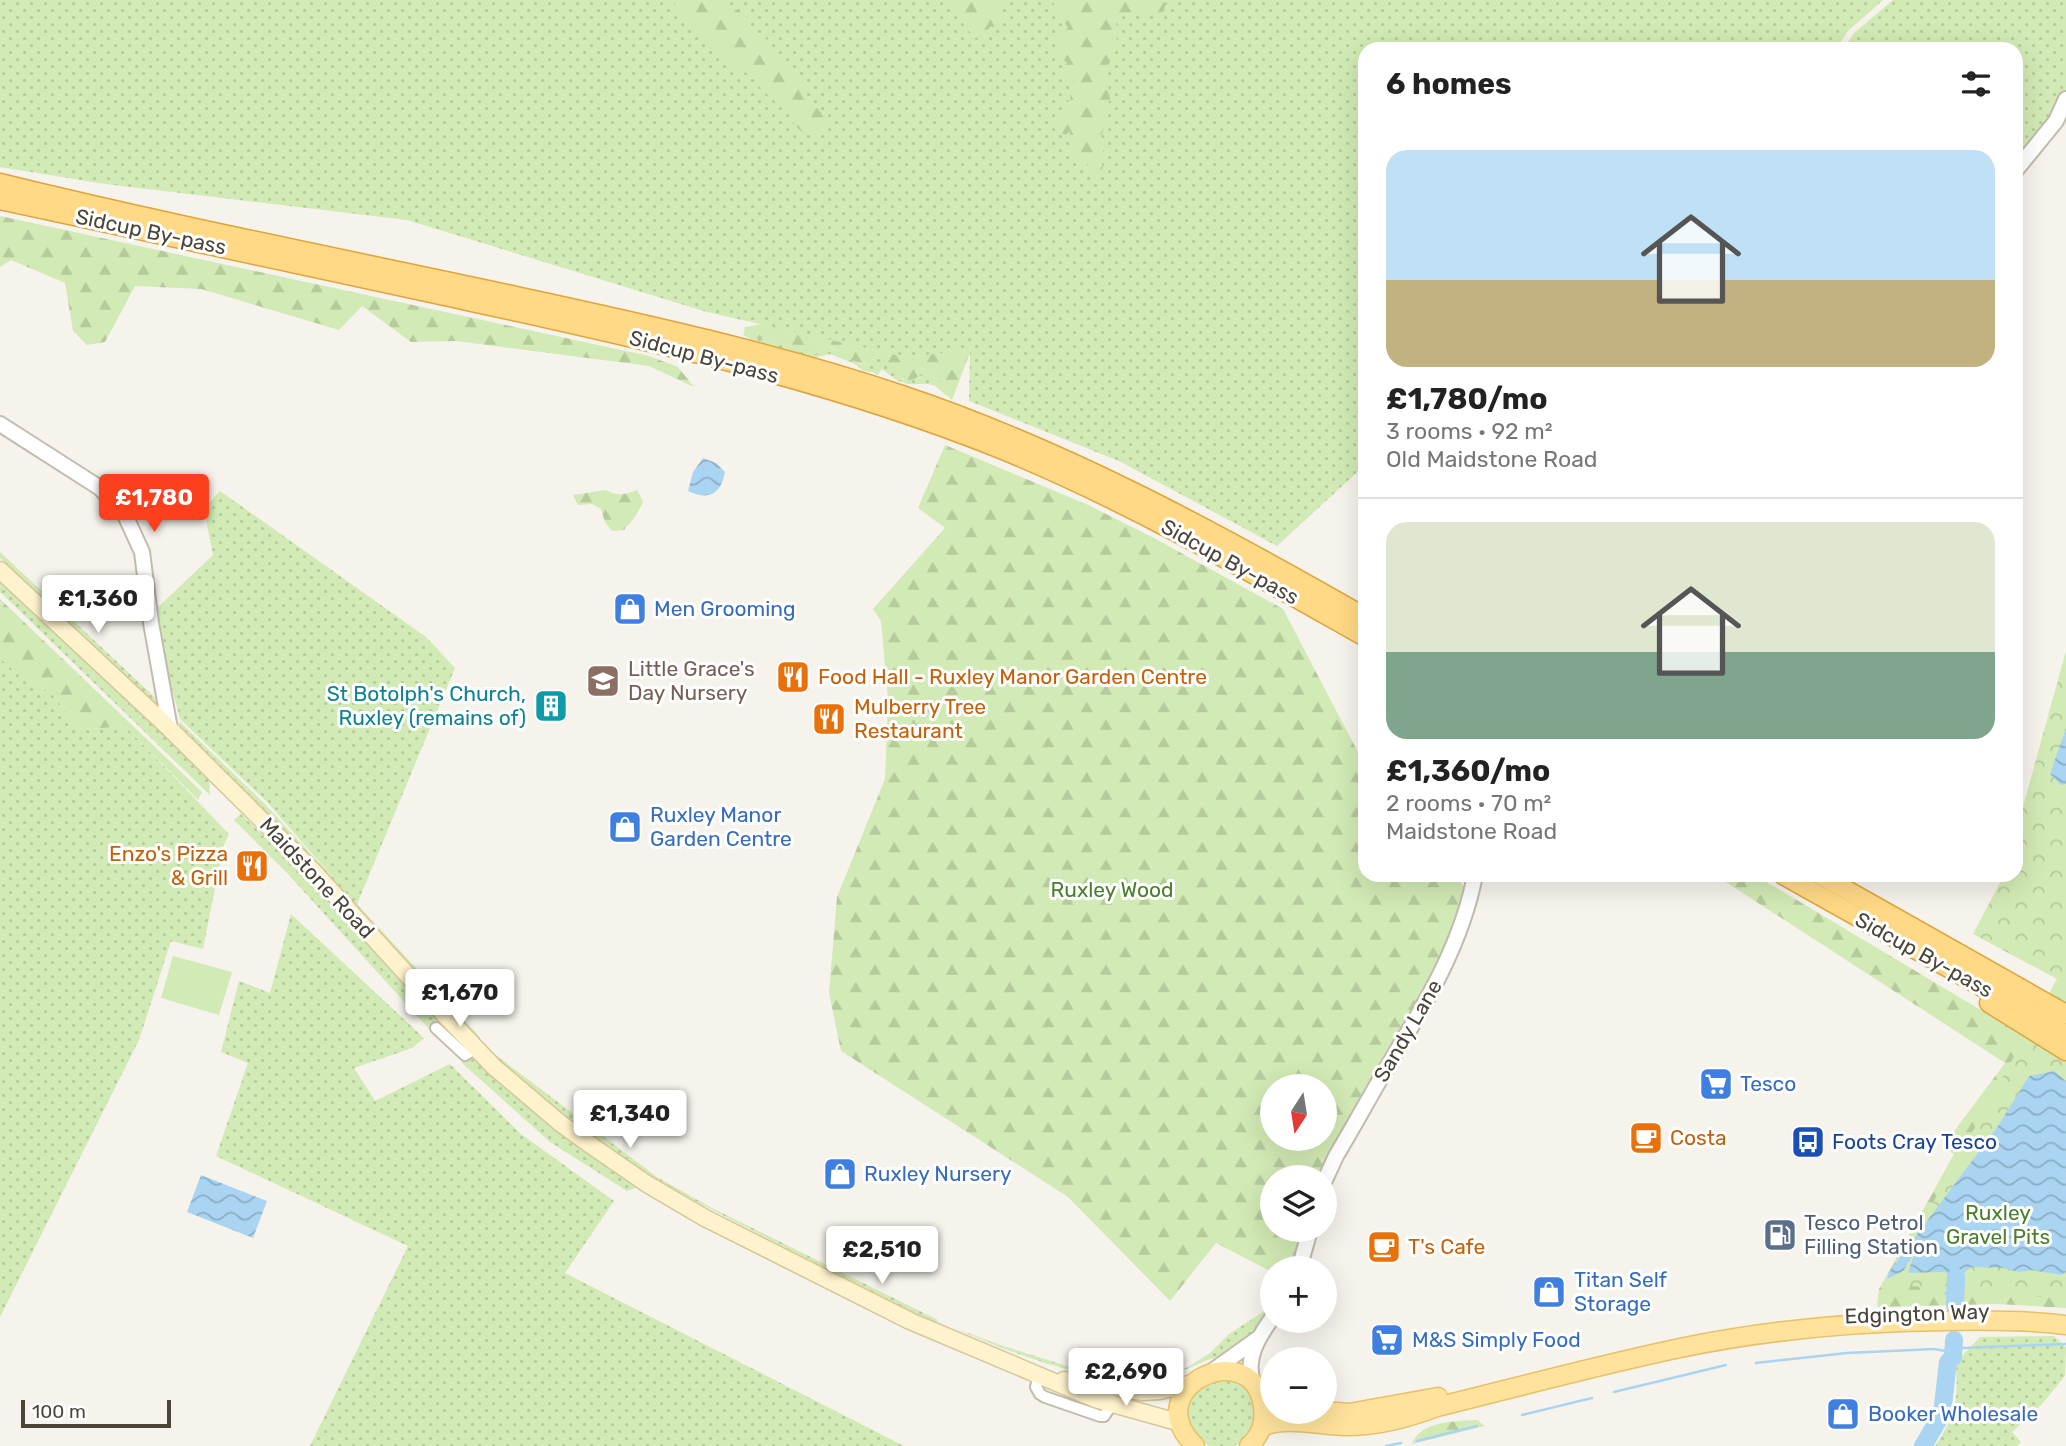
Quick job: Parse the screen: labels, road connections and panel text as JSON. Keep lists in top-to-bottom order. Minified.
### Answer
{"streets":{"highway":["Sidcup By-pass"],"main road":["Maidstone Road","Edgington Way"],"street":["Sandy Lane"]},"parks":["Ruxley Wood","Ruxley Gravel Pits"],"places":{"shop":["Men Grooming","Ruxley Manor Garden Centre","Ruxley Nursery","Titan Self Storage","Booker Wholesale"],"restaurant":["Food Hall - Ruxley Manor Garden Centre","Mulberry Tree Restaurant","Enzo's Pizza & Grill"],"school or university":["Little Grace's Day Nursery"],"building":["St Botolph's Church, Ruxley (remains of)"],"supermarket":["Tesco","M&S Simply Food"],"cafe":["Costa","T's Cafe"],"bus stop":["Foots Cray Tesco"],"fuel station":["Tesco Petrol Filling Station"]},"scale_bar":"100 m","north":"bottom","page":{"heading":"6 homes","list":[{"name":"£1,780/mo","note":"3 rooms · 92 m² · Old Maidstone Road"},{"name":"£1,360/mo","note":"2 rooms · 70 m² · Maidstone Road"}],"price":["£1,780","£1,360","£1,670","£1,340","£2,510","£2,690"],"map_buttons":["+","−"],"scale":"100 m"}}
